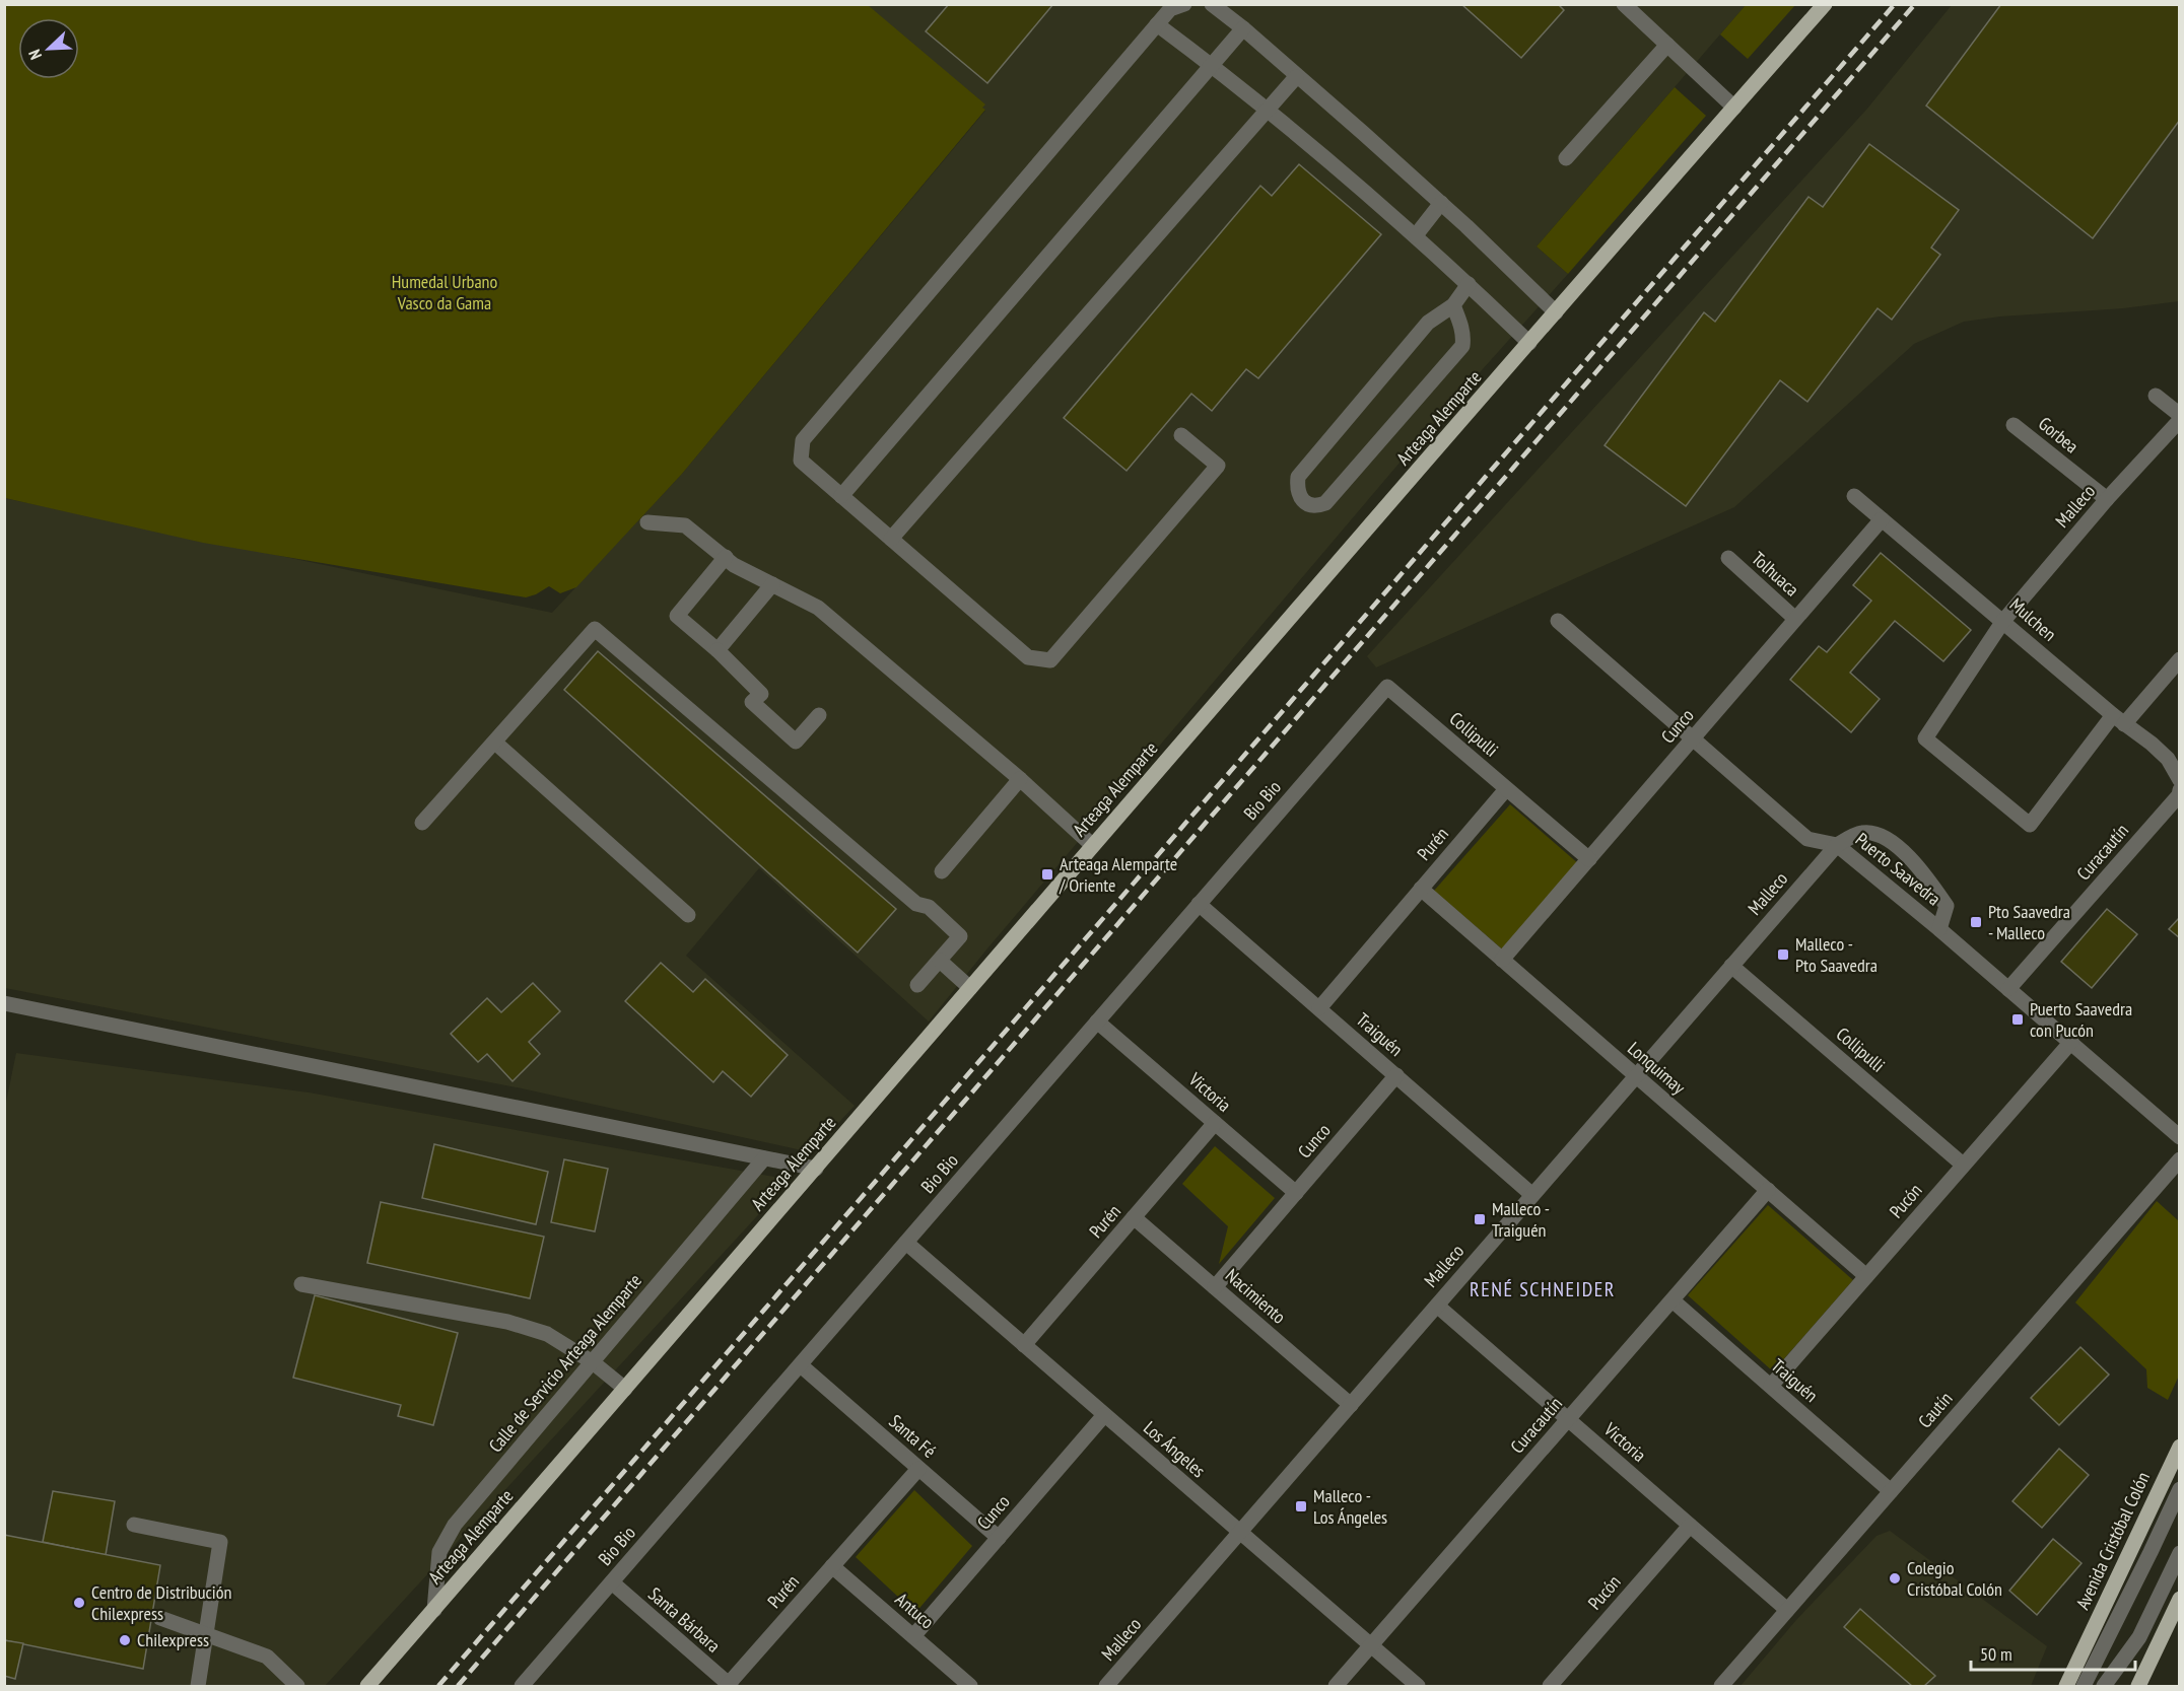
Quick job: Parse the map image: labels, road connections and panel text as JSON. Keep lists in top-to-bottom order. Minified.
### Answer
{"streets":{"main road":["Arteaga Alemparte","Avenida Cristóbal Colón"],"street":["Gorbea","Malleco","Tolhuaca","Mulchen","Cunco","Collipulli","Bio Bio","Purén","Curacautín","Puerto Saavedra","Traiguén","Lonquimay","Victoria","Pucón","Nacimiento","Calle de Servicio Arteaga Alemparte","Cautín","Santa Fé","Los Ángeles","Antuco","Santa Bárbara"]},"crossings":[["Arteaga Alemparte","Calle de Servicio Arteaga Alemparte"],["Gorbea","Malleco"],["Malleco","Mulchen"],["Malleco","Collipulli"],["Malleco","Puerto Saavedra"],["Malleco","Traiguén"],["Malleco","Lonquimay"],["Malleco","Victoria"],["Malleco","Nacimiento"],["Malleco","Los Ángeles"],["Tolhuaca","Cunco"],["Mulchen","Cunco"],["Cunco","Collipulli"],["Cunco","Puerto Saavedra"],["Cunco","Traiguén"],["Cunco","Lonquimay"],["Cunco","Victoria"],["Cunco","Nacimiento"],["Cunco","Santa Fé"],["Cunco","Los Ángeles"],["Cunco","Antuco"],["Collipulli","Bio Bio"],["Collipulli","Purén"],["Collipulli","Pucón"],["Bio Bio","Traiguén"],["Bio Bio","Victoria"],["Bio Bio","Santa Fé"],["Bio Bio","Los Ángeles"],["Bio Bio","Santa Bárbara"],["Purén","Traiguén"],["Purén","Lonquimay"],["Purén","Victoria"],["Purén","Nacimiento"],["Purén","Santa Fé"],["Purén","Los Ángeles"],["Purén","Antuco"],["Purén","Santa Bárbara"],["Curacautín","Puerto Saavedra"],["Curacautín","Traiguén"],["Curacautín","Lonquimay"],["Curacautín","Victoria"],["Curacautín","Los Ángeles"],["Puerto Saavedra","Pucón"],["Traiguén","Pucón"],["Traiguén","Cautín"],["Lonquimay","Pucón"],["Victoria","Pucón"],["Victoria","Cautín"]],"districts":["RENÉ SCHNEIDER"],"parks":["Humedal Urbano Vasco da Gama"],"places":{"transit":["Arteaga Alemparte / Oriente","Pto Saavedra - Malleco","Malleco - Pto Saavedra","Puerto Saavedra con Pucón","Malleco - Traiguén","Malleco - Los Ángeles"],"other":["Colegio Cristóbal Colón","Centro de Distribución Chilexpress","Chilexpress"]},"scale_bar":"50 m","north":"bottom left"}
